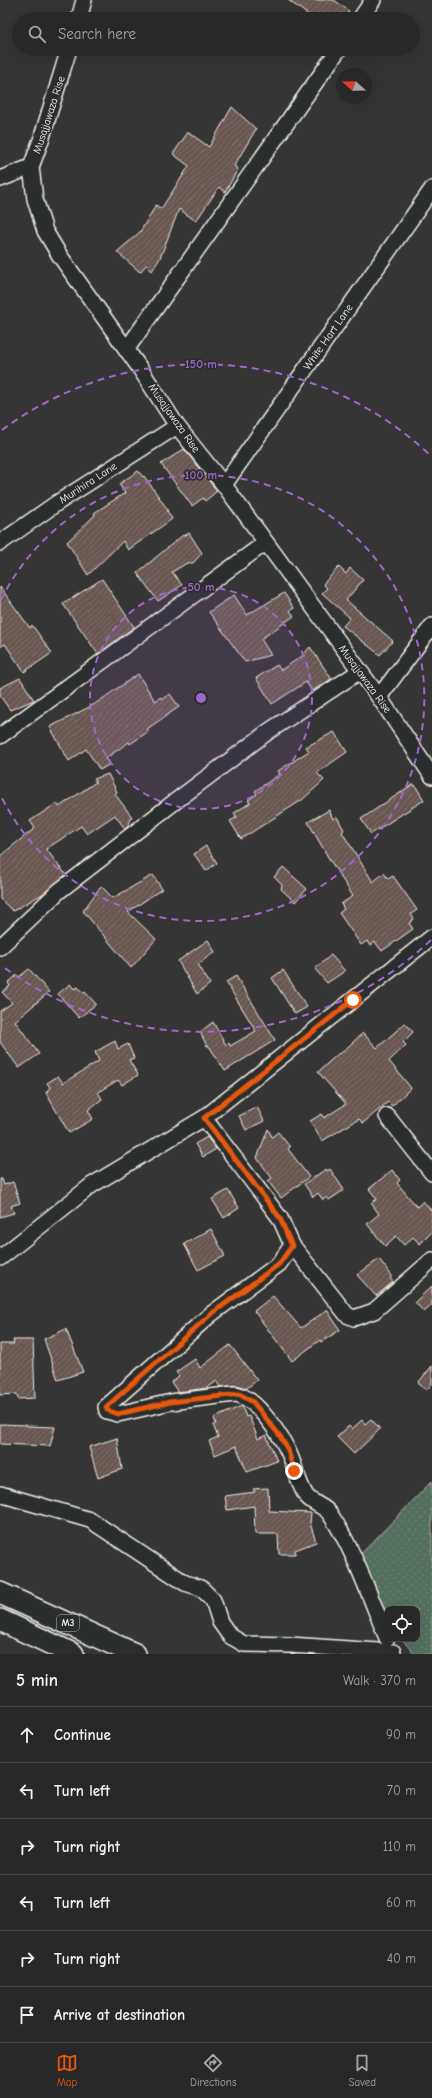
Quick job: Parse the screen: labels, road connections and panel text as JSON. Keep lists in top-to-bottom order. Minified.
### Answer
{"streets":{"highway":["M3"],"street":["Musajjawaza Rise","White Hart Lane","Murihira Lane"]},"crossings":[["Musajjawaza Rise","White Hart Lane"],["Musajjawaza Rise","Murihira Lane"]],"north":"left","page":{"search":"Search here","heading":["5 min","Walk · 370 m"],"list":[["Continue","90 m"],["Turn left","70 m"],["Turn right","110 m"],["Turn left","60 m"],["Turn right","40 m"],"Arrive at destination"],"nav":["Map","Directions","Saved"]},"rings":["150 m","100 m","50 m"]}
